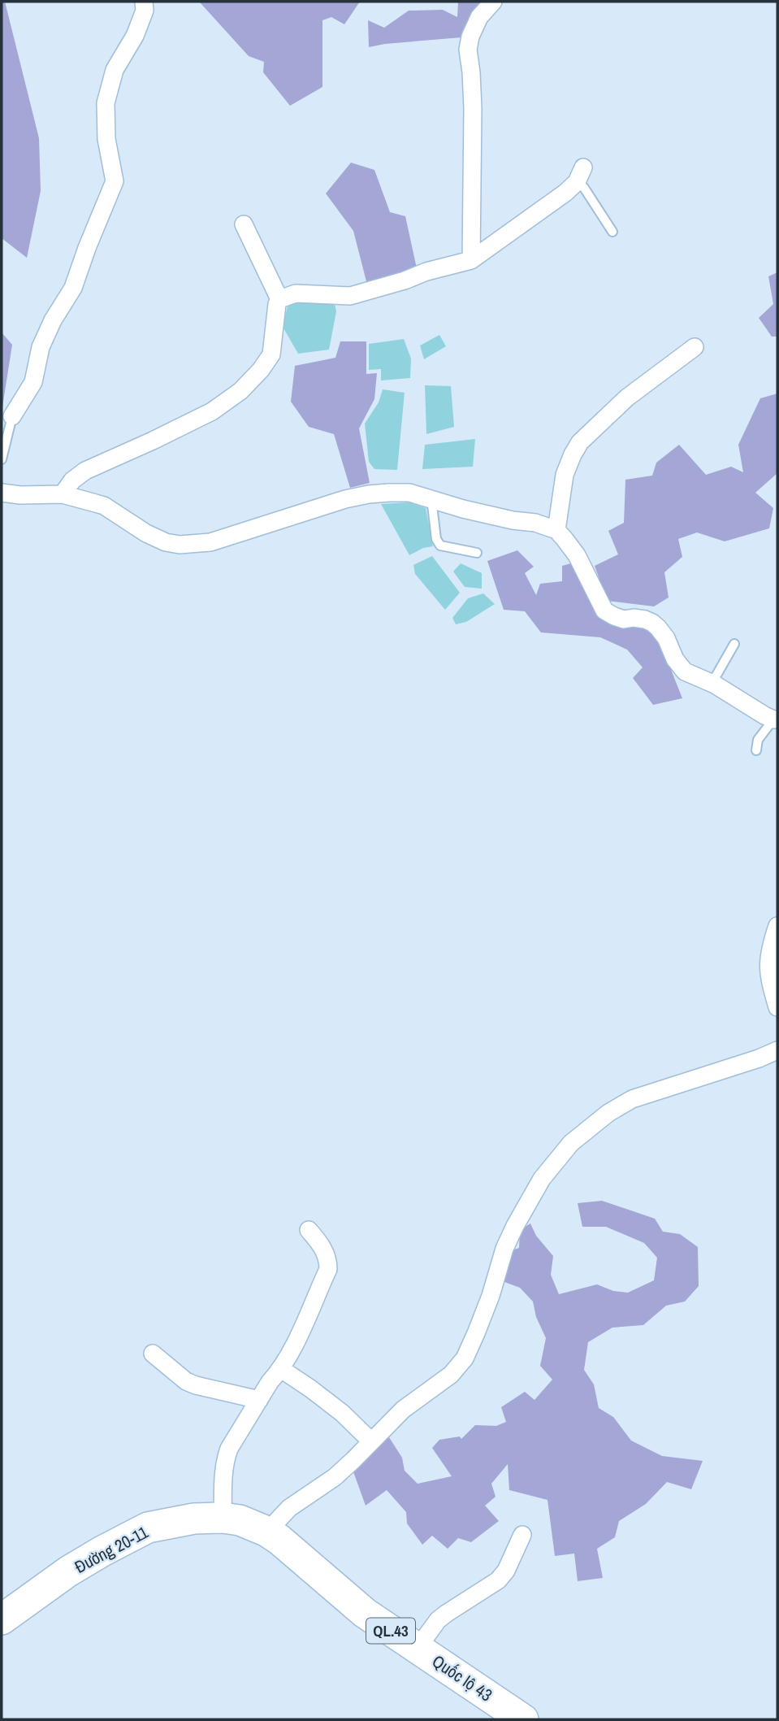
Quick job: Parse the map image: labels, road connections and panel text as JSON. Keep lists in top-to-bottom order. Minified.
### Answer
{"streets":{"highway":["Đường 20-11","QL.43","Quốc lộ 43"]},"crossings":[["Đường 20-11","Quốc lộ 43"]]}
